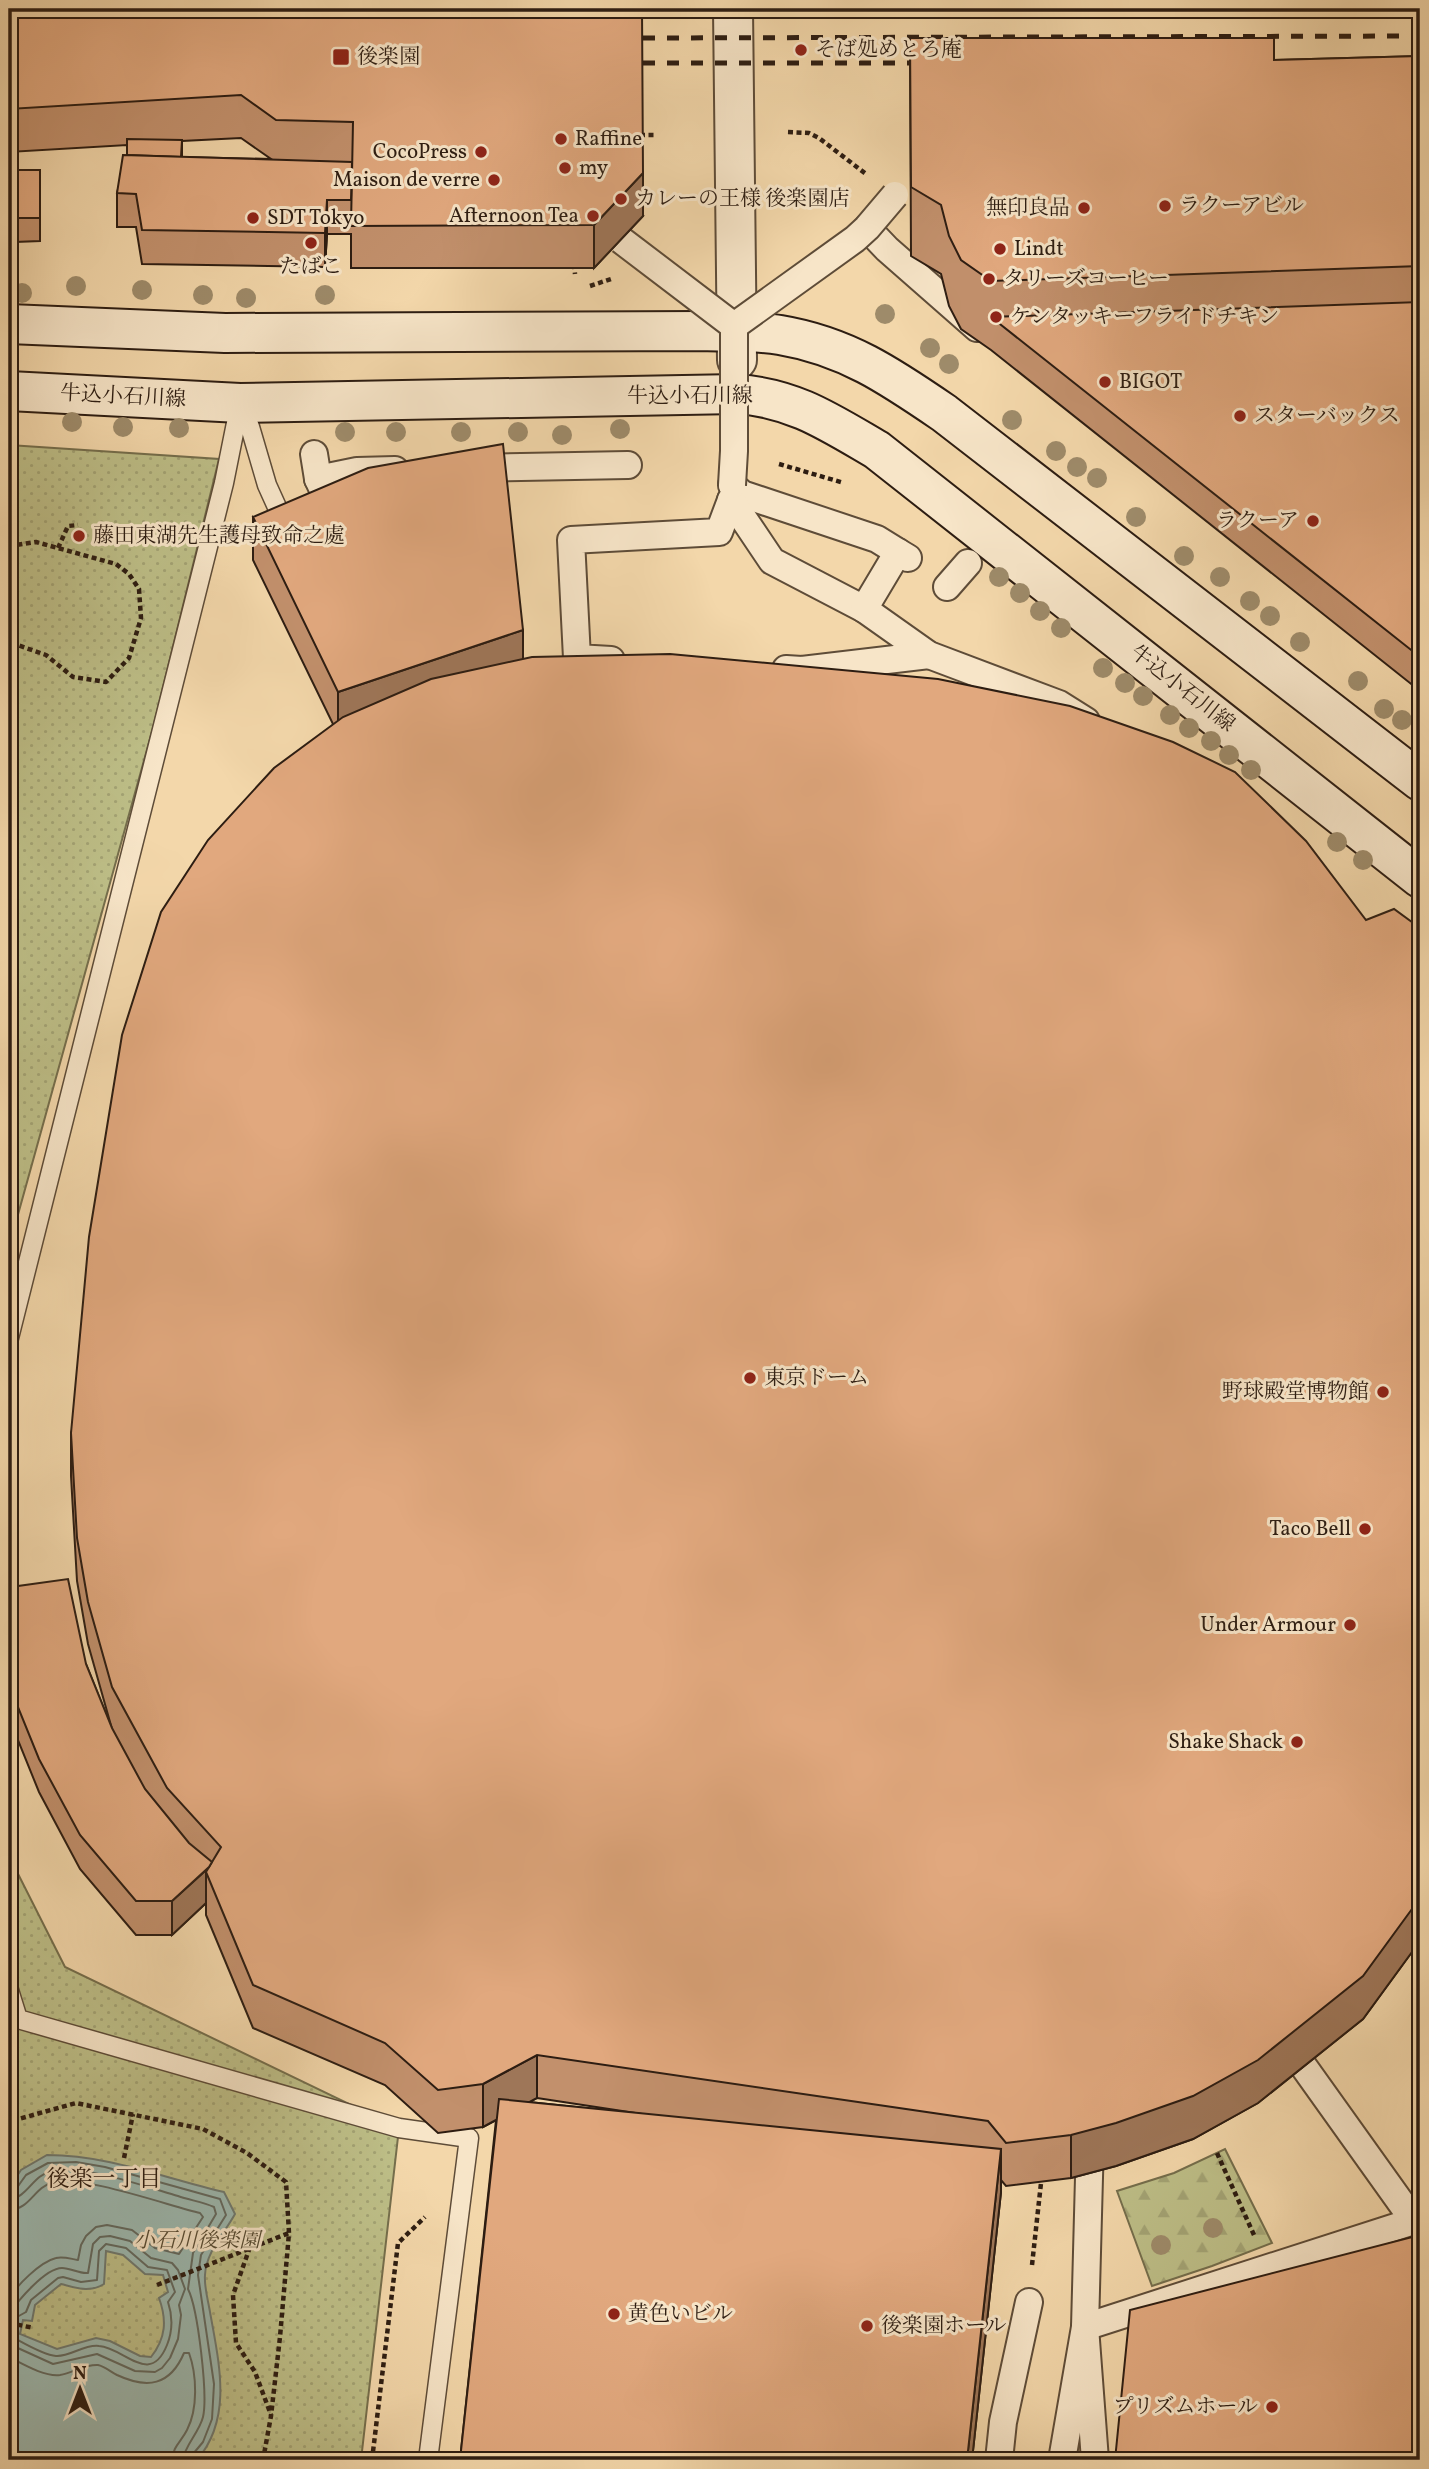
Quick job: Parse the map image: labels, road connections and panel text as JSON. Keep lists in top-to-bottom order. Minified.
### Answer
{"streets":{"main road":["牛込小石川線"]},"districts":["後楽一丁目"],"parks":["小石川後楽園"],"places":{"other":["そば処めとろ庵","Raffine","CocoPress","my","Maison de verre","カレーの王様 後楽園店","ラクーアビル","無印良品","Afternoon Tea","SDT Tokyo","たばこ","Lindt","タリーズコーヒー","ケンタッキーフライドチキン","BIGOT","スターバックス","ラクーア","藤田東湖先生護母致命之處","東京ドーム","野球殿堂博物館","Taco Bell","Under Armour","Shake Shack","黄色いビル","後楽園ホール","プリズムホール"],"transit":["後楽園"]},"north":"top"}
